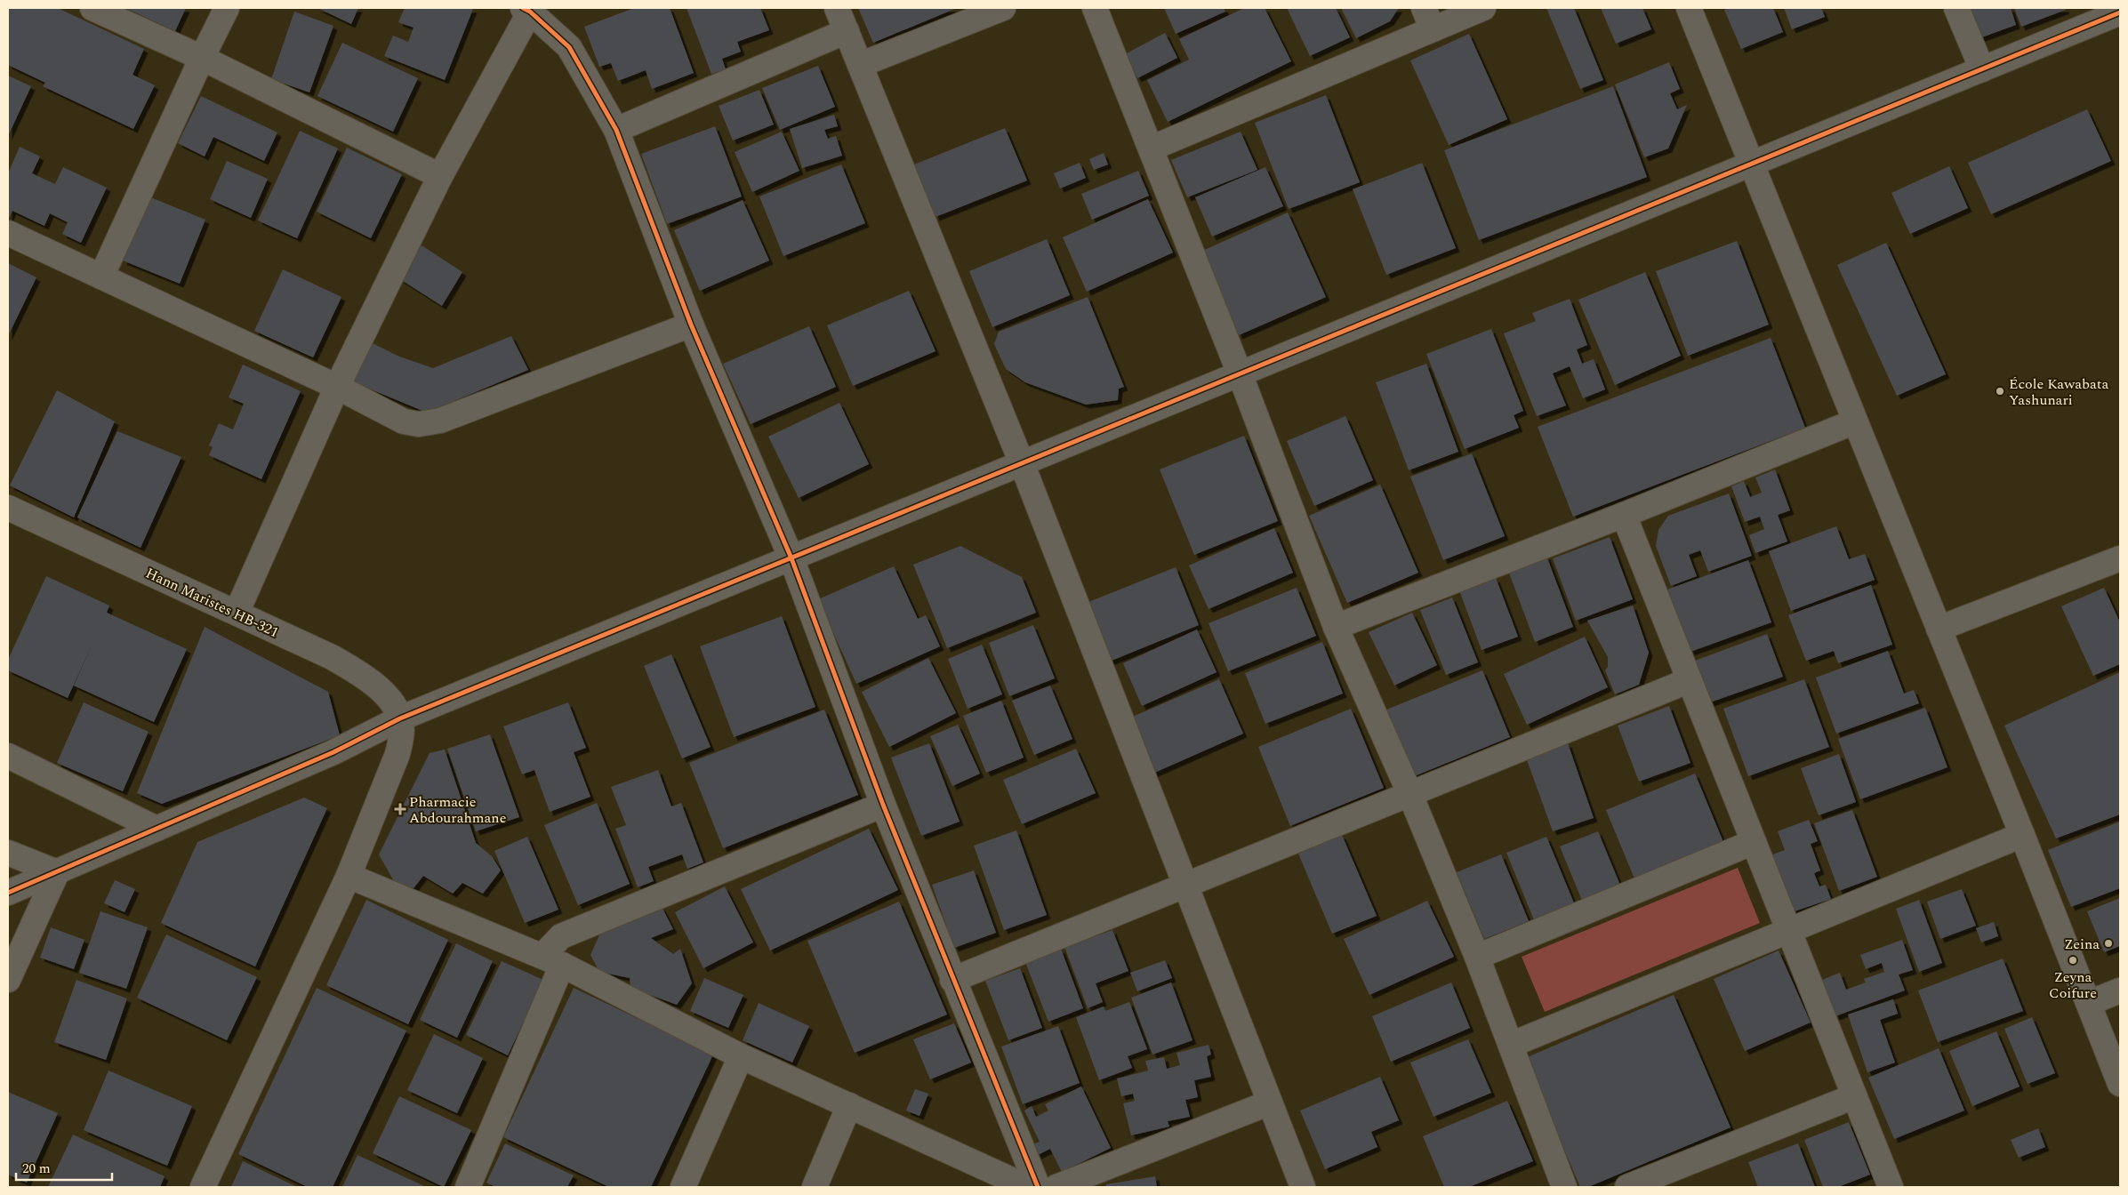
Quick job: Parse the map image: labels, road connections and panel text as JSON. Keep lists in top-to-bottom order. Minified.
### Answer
{"streets":{"street":["Hann Maristes HB-321"]},"places":{"other":["École Kawabata Yashunari","Zeina","Zeyna Coifure"],"health":["Pharmacie Abdourahmane"]},"scale_bar":"20 m"}
